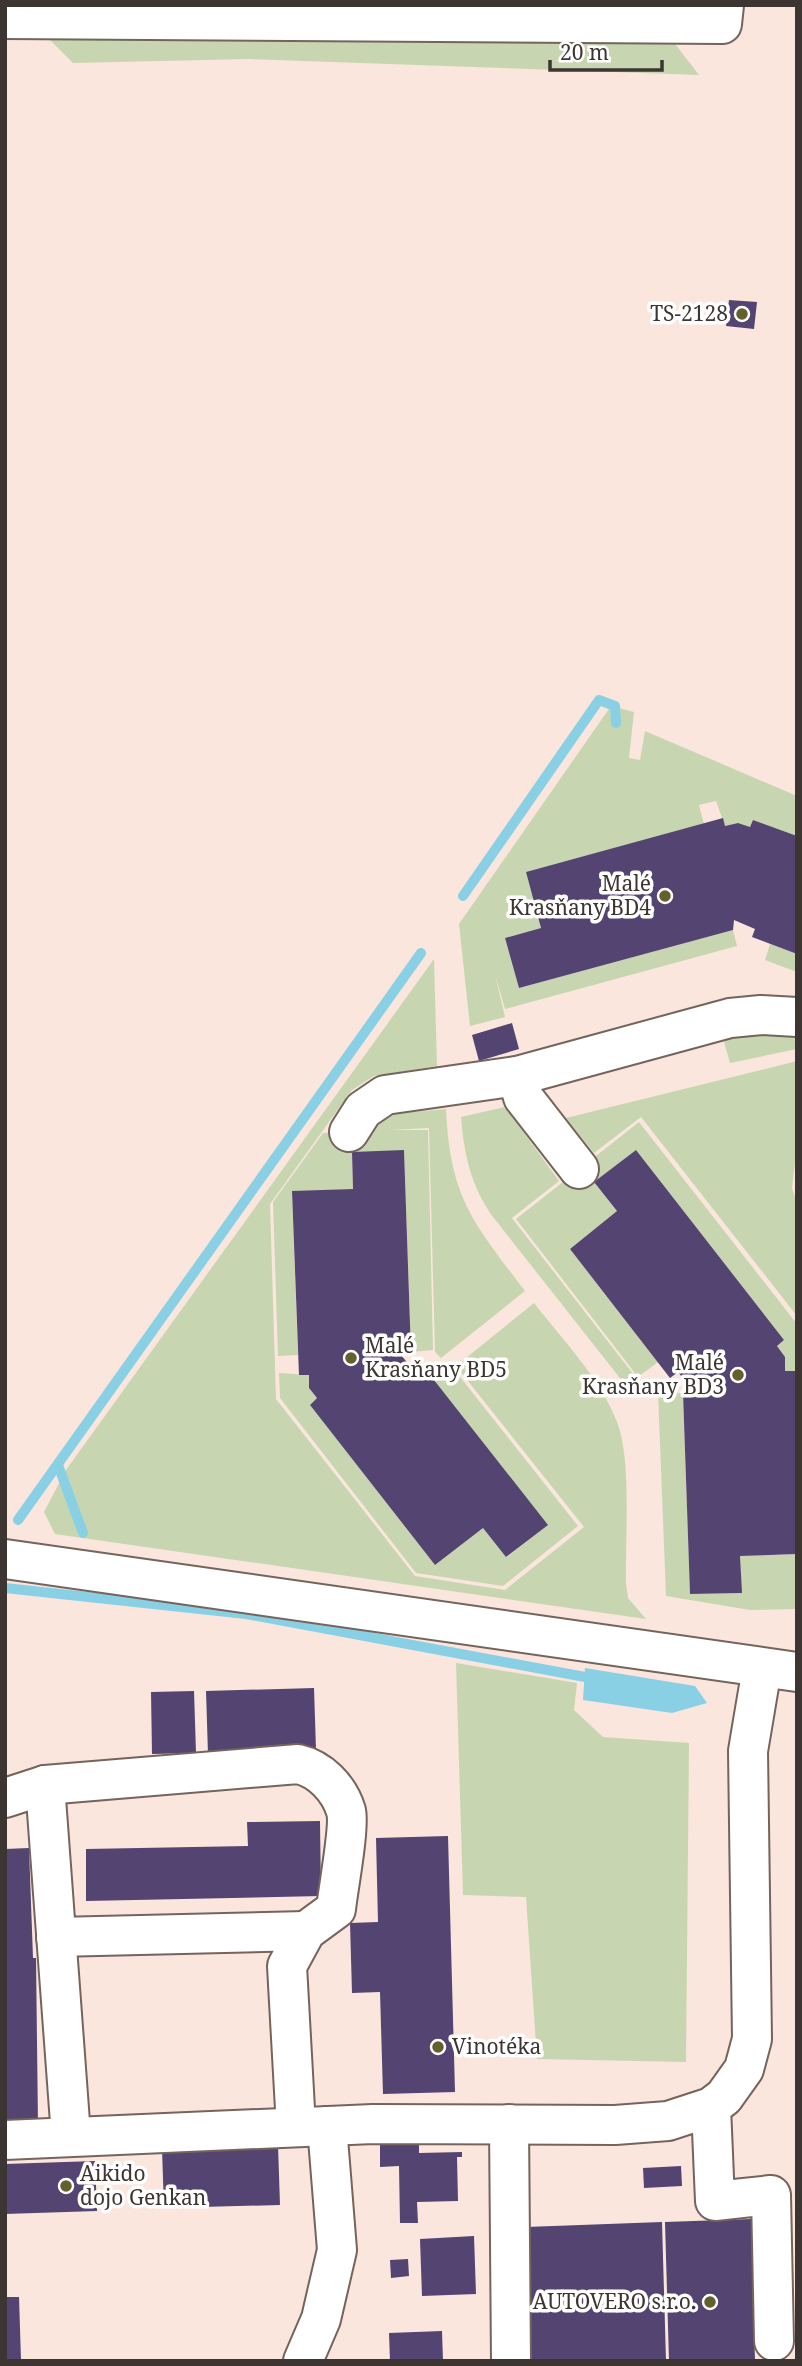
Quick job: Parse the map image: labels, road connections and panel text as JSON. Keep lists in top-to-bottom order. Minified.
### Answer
{"places":["TS-2128","Malé Krasňany BD4","Malé Krasňany BD5","Malé Krasňany BD3","Vinotéka","Aikido dojo Genkan","AUTOVERO s.r.o."],"scale_bar":"20 m"}
